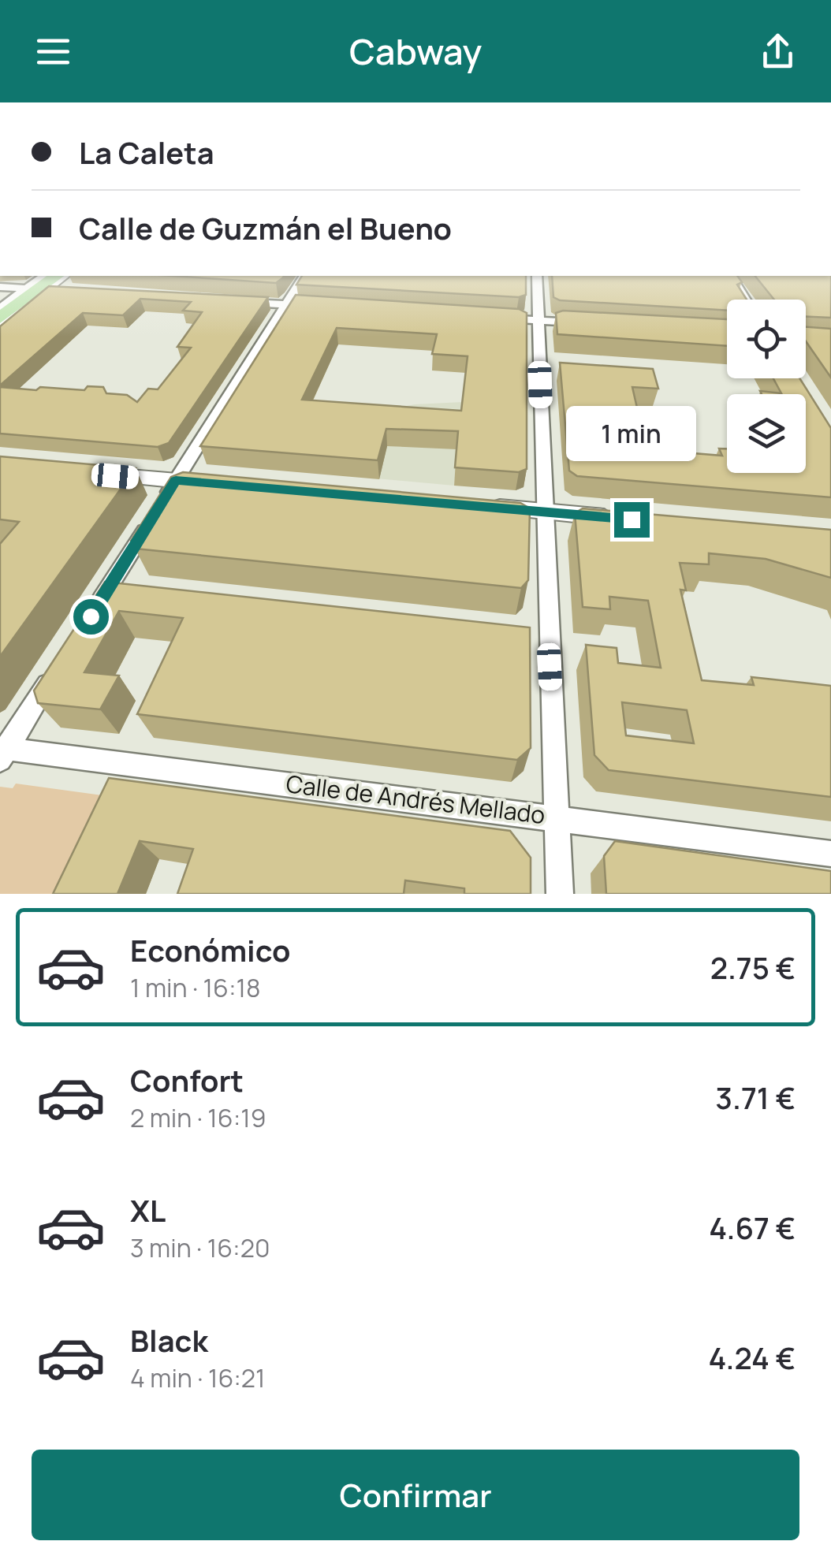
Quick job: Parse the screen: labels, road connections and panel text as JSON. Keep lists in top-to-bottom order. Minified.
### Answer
{"streets":{"street":["Calle de Andrés Mellado"]},"page":{"header":"Cabway","banner":["La Caleta","Calle de Guzmán el Bueno"],"bubble":"1 min","list":[{"name":"Económico","note":"1 min · 16:18","value":"2.75 €"},{"name":"Confort","note":"2 min · 16:19","value":"3.71 €"},{"name":"XL","note":"3 min · 16:20","value":"4.67 €"},{"name":"Black","note":"4 min · 16:21","value":"4.24 €"}],"buttons":"Confirmar"}}
